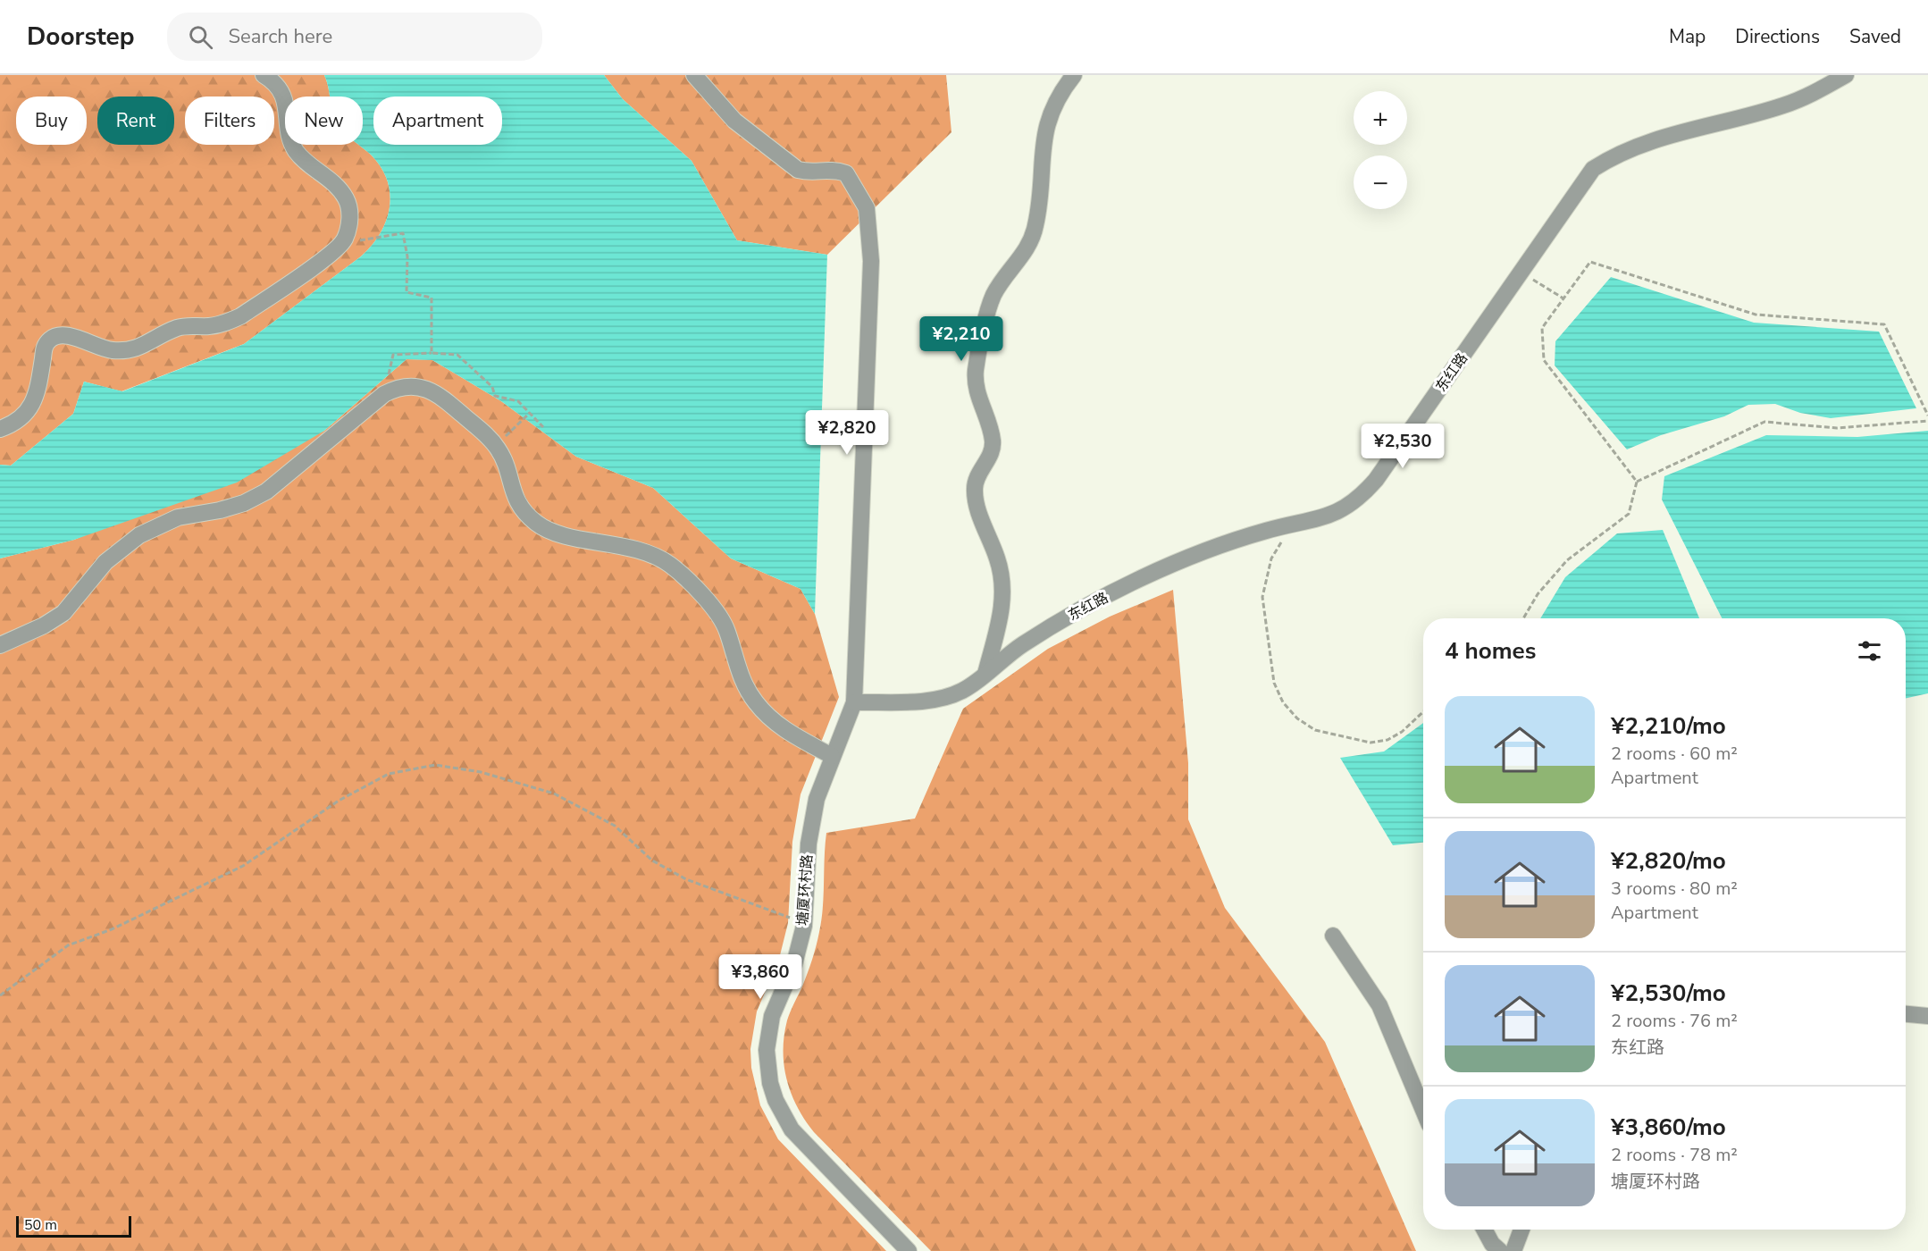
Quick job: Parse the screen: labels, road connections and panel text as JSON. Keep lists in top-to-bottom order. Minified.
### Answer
{"streets":{"street":["东红路","塘厦环村路"]},"crossings":[["东红路","塘厦环村路"]],"scale_bar":"50 m","page":{"header":"Doorstep","search":"Search here","nav":["Map","Directions","Saved"],"map_buttons":["+","−"],"chip":["Buy","Rent","Filters","New","Apartment"],"price":["¥2,210","¥2,820","¥2,530","¥3,860"],"heading":"4 homes","list":[{"name":"¥2,210/mo","note":"2 rooms · 60 m² · Apartment"},{"name":"¥2,820/mo","note":"3 rooms · 80 m² · Apartment"},{"name":"¥2,530/mo","note":"2 rooms · 76 m² · 东红路"},{"name":"¥3,860/mo","note":"2 rooms · 78 m² · 塘厦环村路"}],"scale":"50 m"}}
